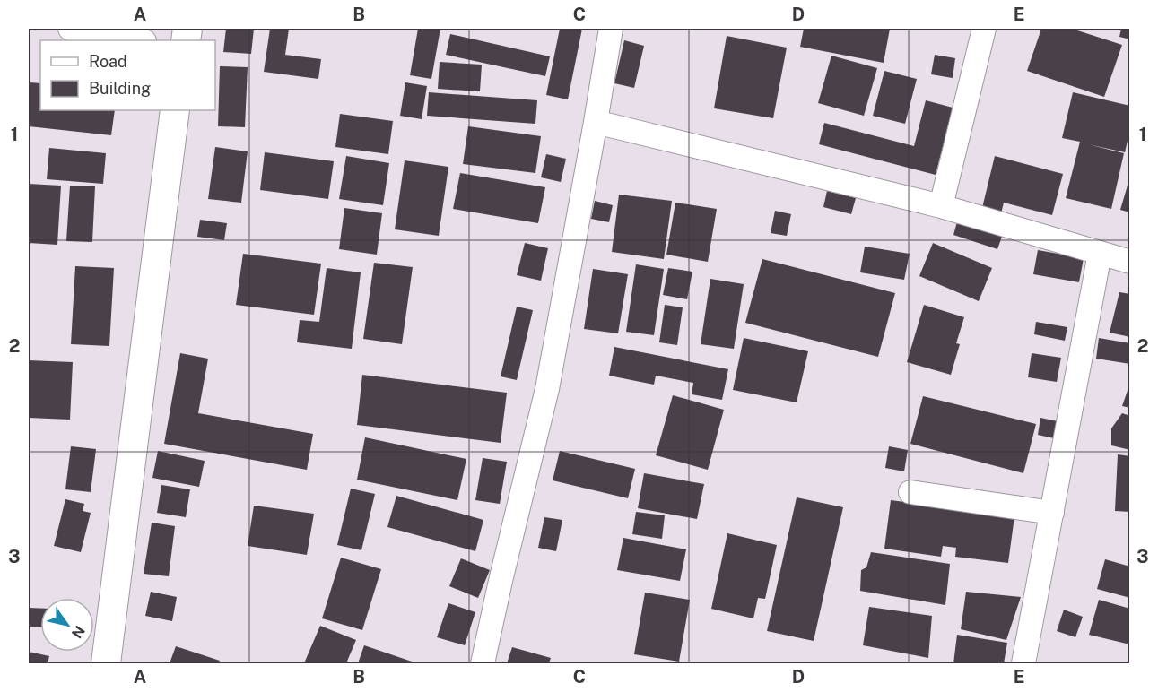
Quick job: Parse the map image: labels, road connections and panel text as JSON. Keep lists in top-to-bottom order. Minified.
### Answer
{"legend":["Road","Building"],"north":"bottom right","grid":{"columns":["A","B","C","D","E"],"rows":["1","2","3"]}}
